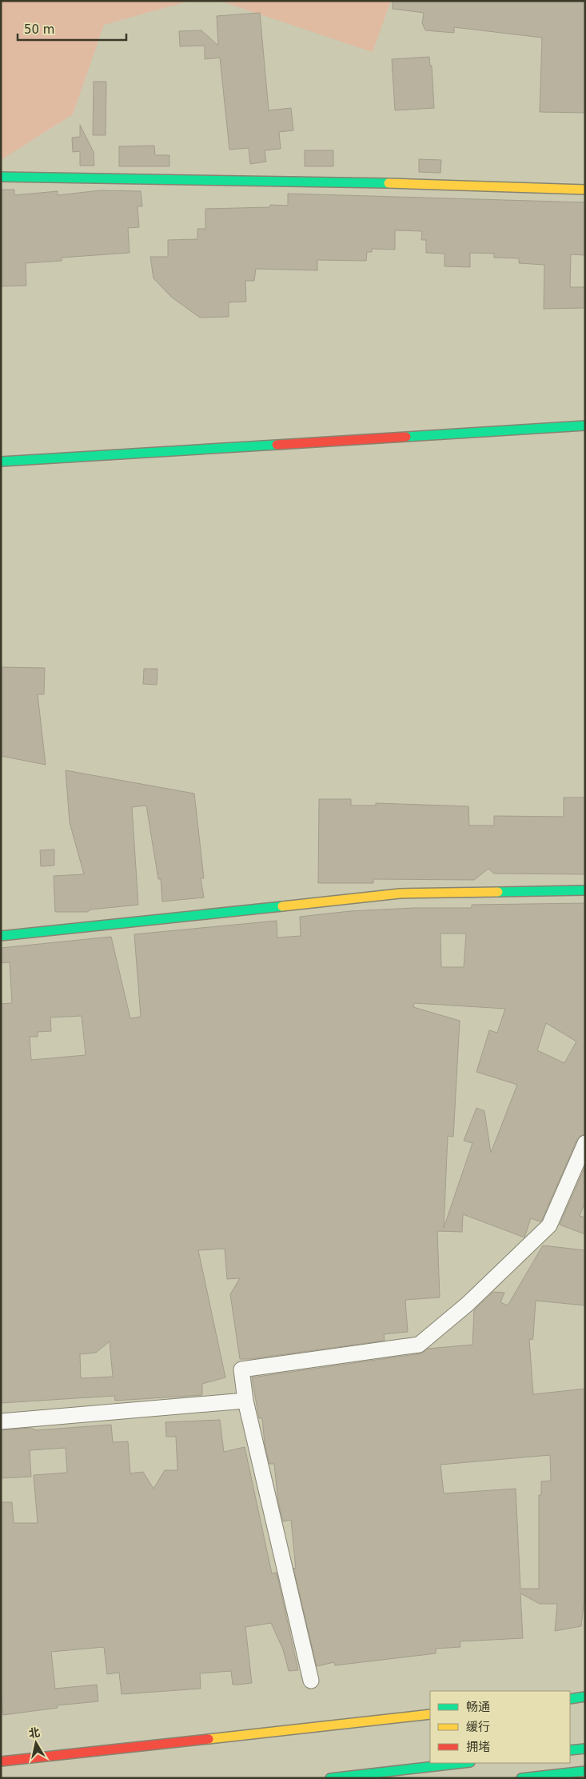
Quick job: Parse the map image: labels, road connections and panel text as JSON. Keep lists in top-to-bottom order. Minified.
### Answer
{"legend":["畅通","缓行","拥堵"],"scale_bar":"50 m","north":"top"}
